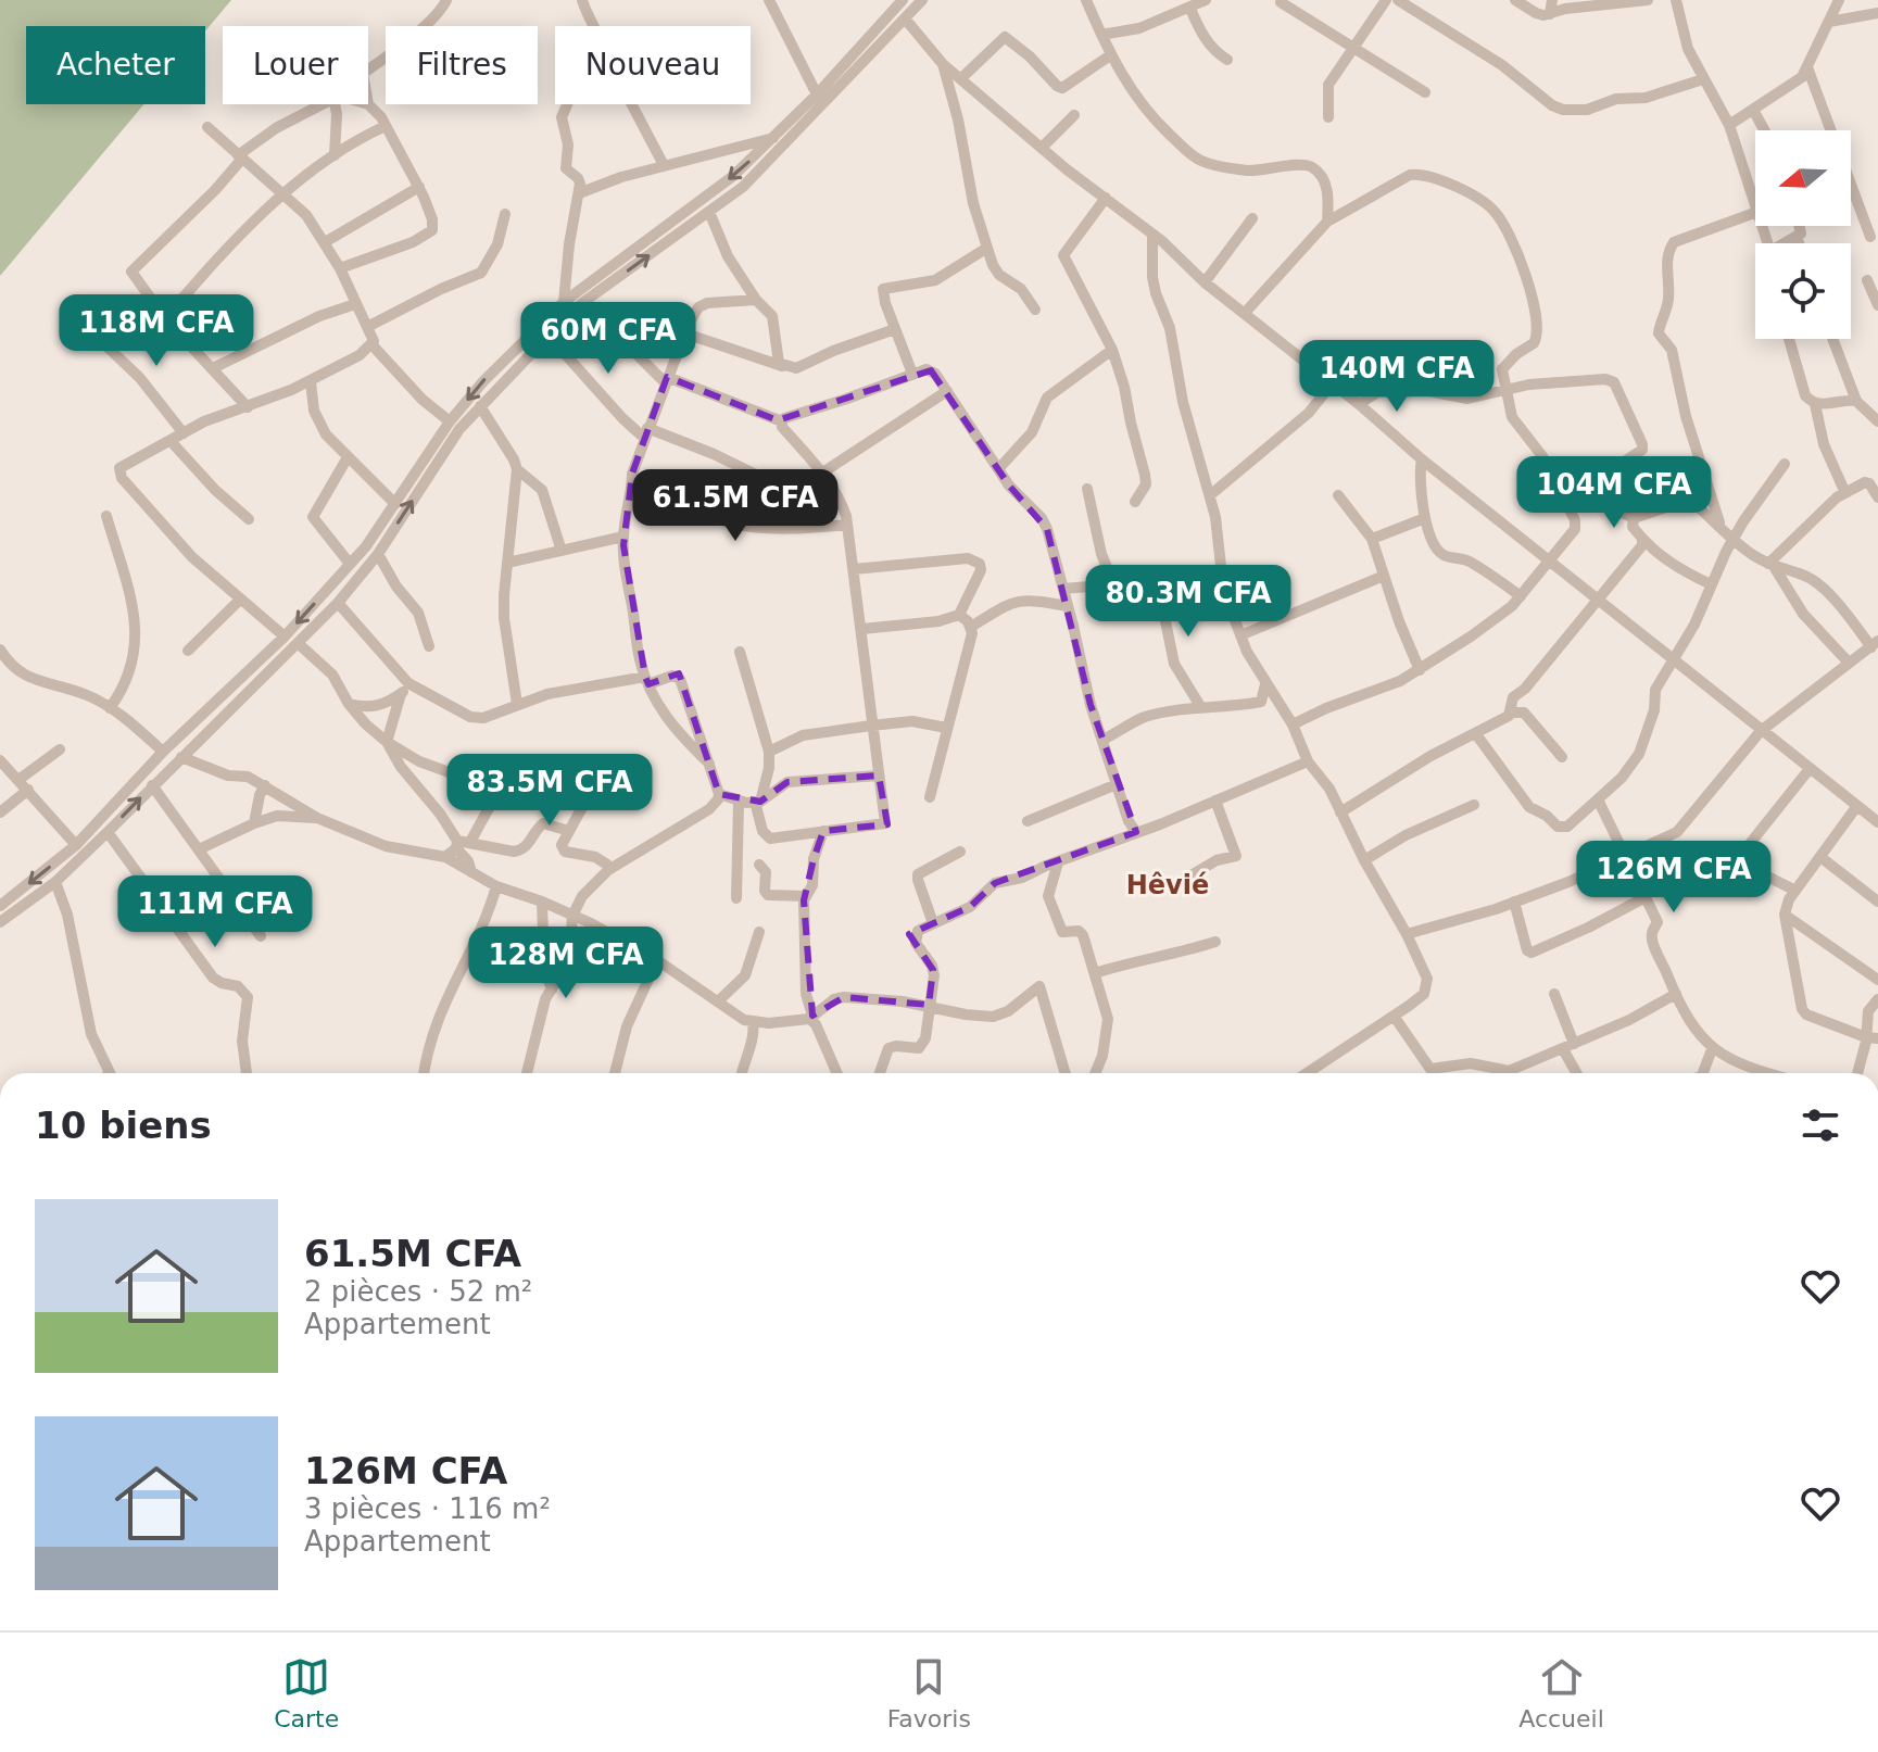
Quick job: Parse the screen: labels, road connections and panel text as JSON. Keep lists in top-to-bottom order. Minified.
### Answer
{"districts":["Hêvié"],"north":"left","page":{"chip":["Acheter","Louer","Filtres","Nouveau"],"price":["118M CFA","60M CFA","140M CFA","104M CFA","61.5M CFA","80.3M CFA","83.5M CFA","126M CFA","111M CFA","128M CFA"],"heading":"10 biens","list":[{"name":"61.5M CFA","note":"2 pièces · 52 m² · Appartement"},{"name":"126M CFA","note":"3 pièces · 116 m² · Appartement"}],"tabs":["Carte","Favoris","Accueil"]}}
